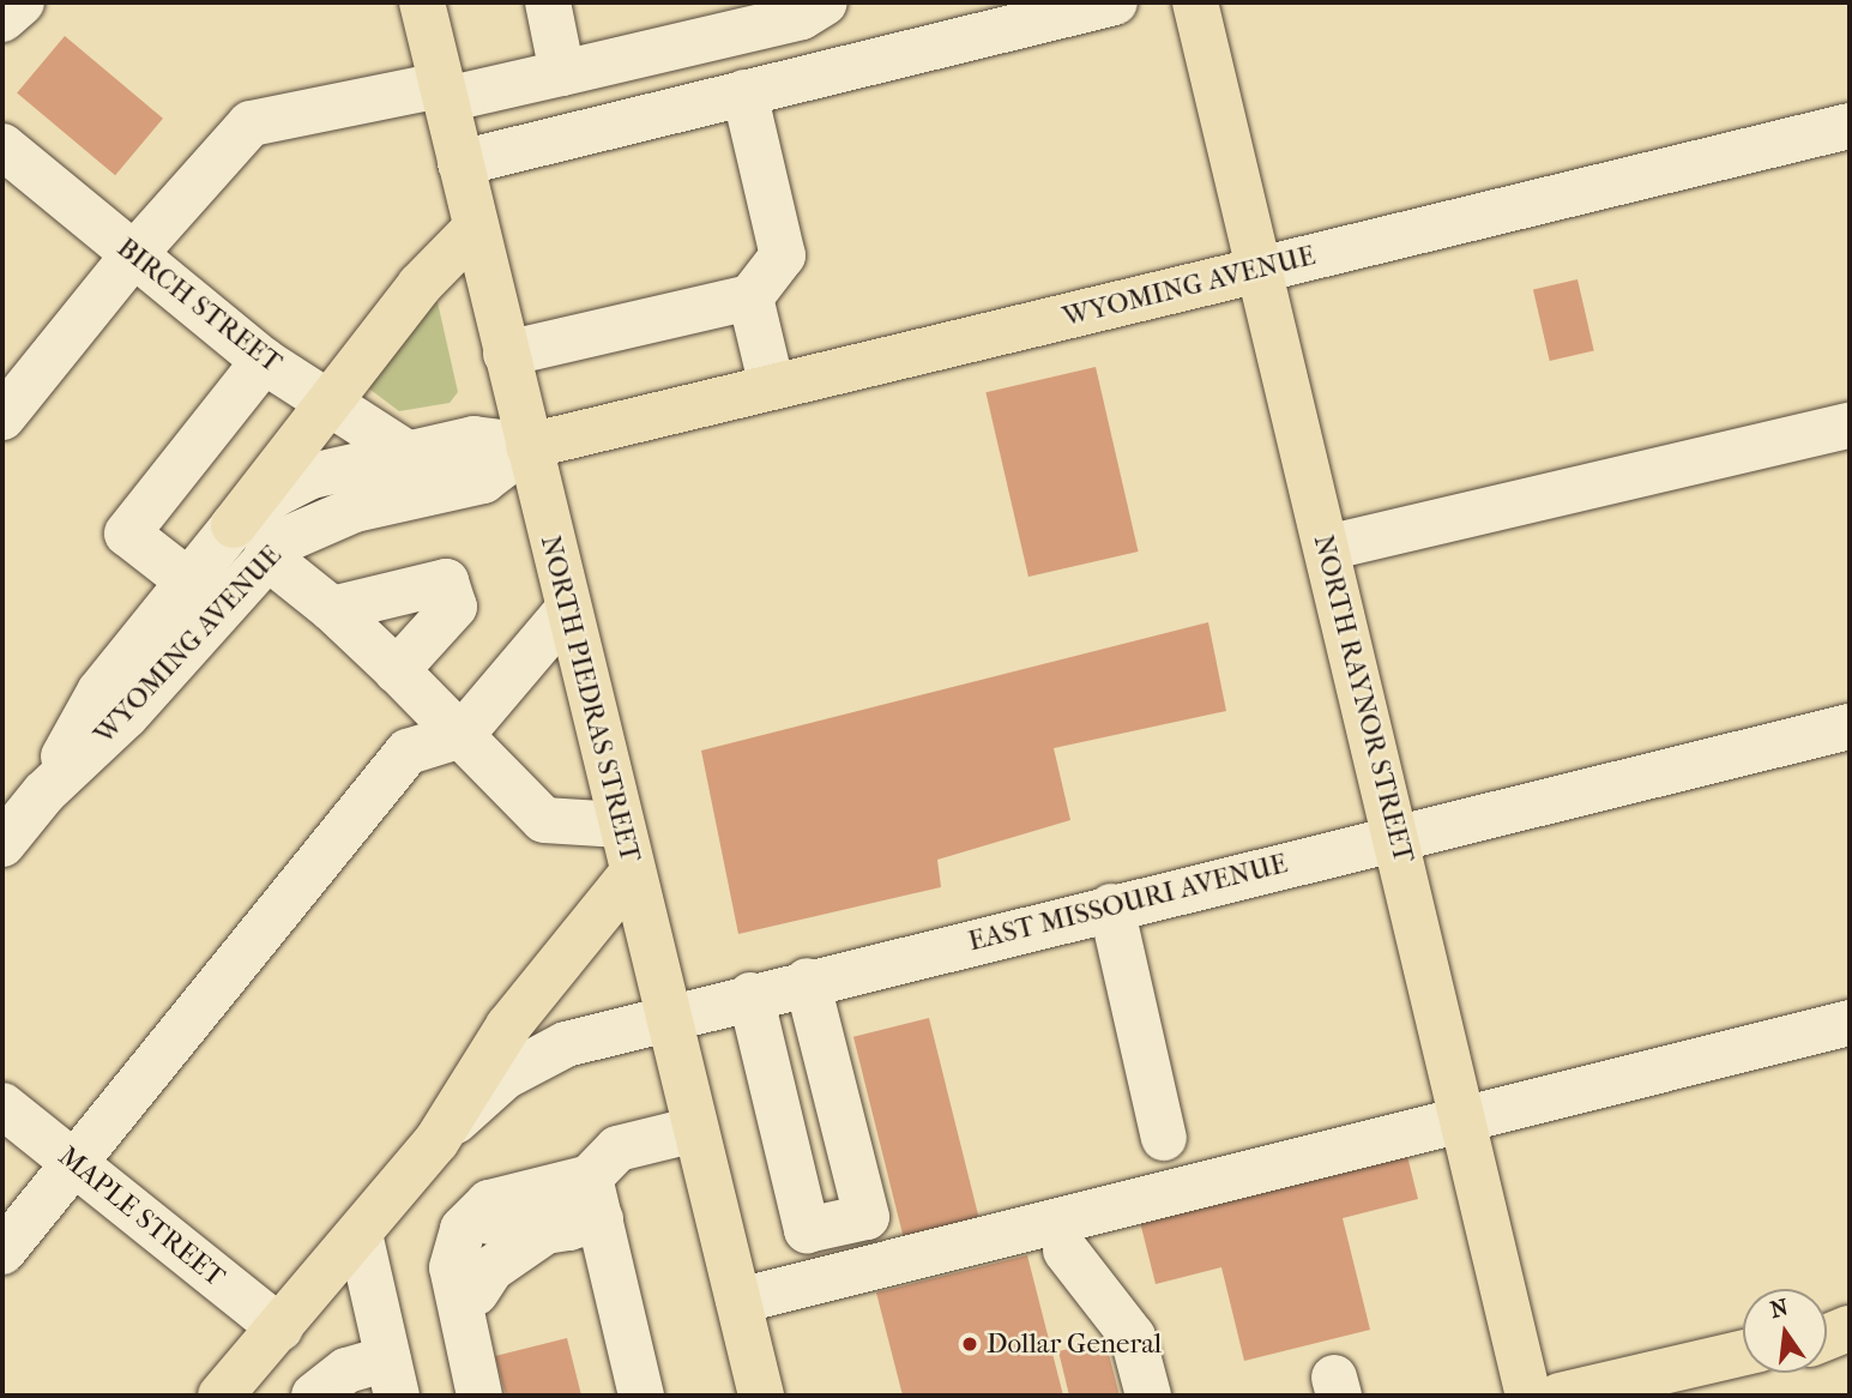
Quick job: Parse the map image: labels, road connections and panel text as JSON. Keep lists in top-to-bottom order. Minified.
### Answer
{"streets":{"main road":["WYOMING AVENUE","NORTH PIEDRAS STREET","NORTH RAYNOR STREET","EAST MISSOURI AVENUE"],"street":["BIRCH STREET","MAPLE STREET"]},"crossings":[["WYOMING AVENUE","BIRCH STREET"],["WYOMING AVENUE","NORTH PIEDRAS STREET"],["WYOMING AVENUE","NORTH RAYNOR STREET"],["NORTH PIEDRAS STREET","EAST MISSOURI AVENUE"],["NORTH RAYNOR STREET","EAST MISSOURI AVENUE"],["EAST MISSOURI AVENUE","MAPLE STREET"]],"places":["Dollar General"],"north":"top"}
